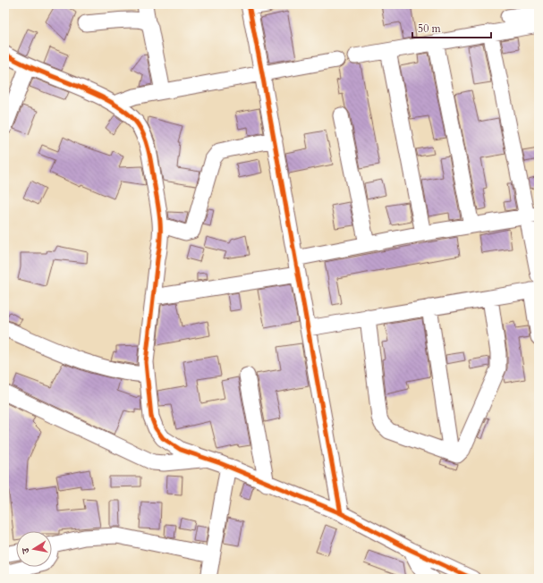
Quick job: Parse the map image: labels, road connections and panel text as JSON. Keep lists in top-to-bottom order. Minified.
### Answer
{"scale_bar":"50 m","north":"left"}
